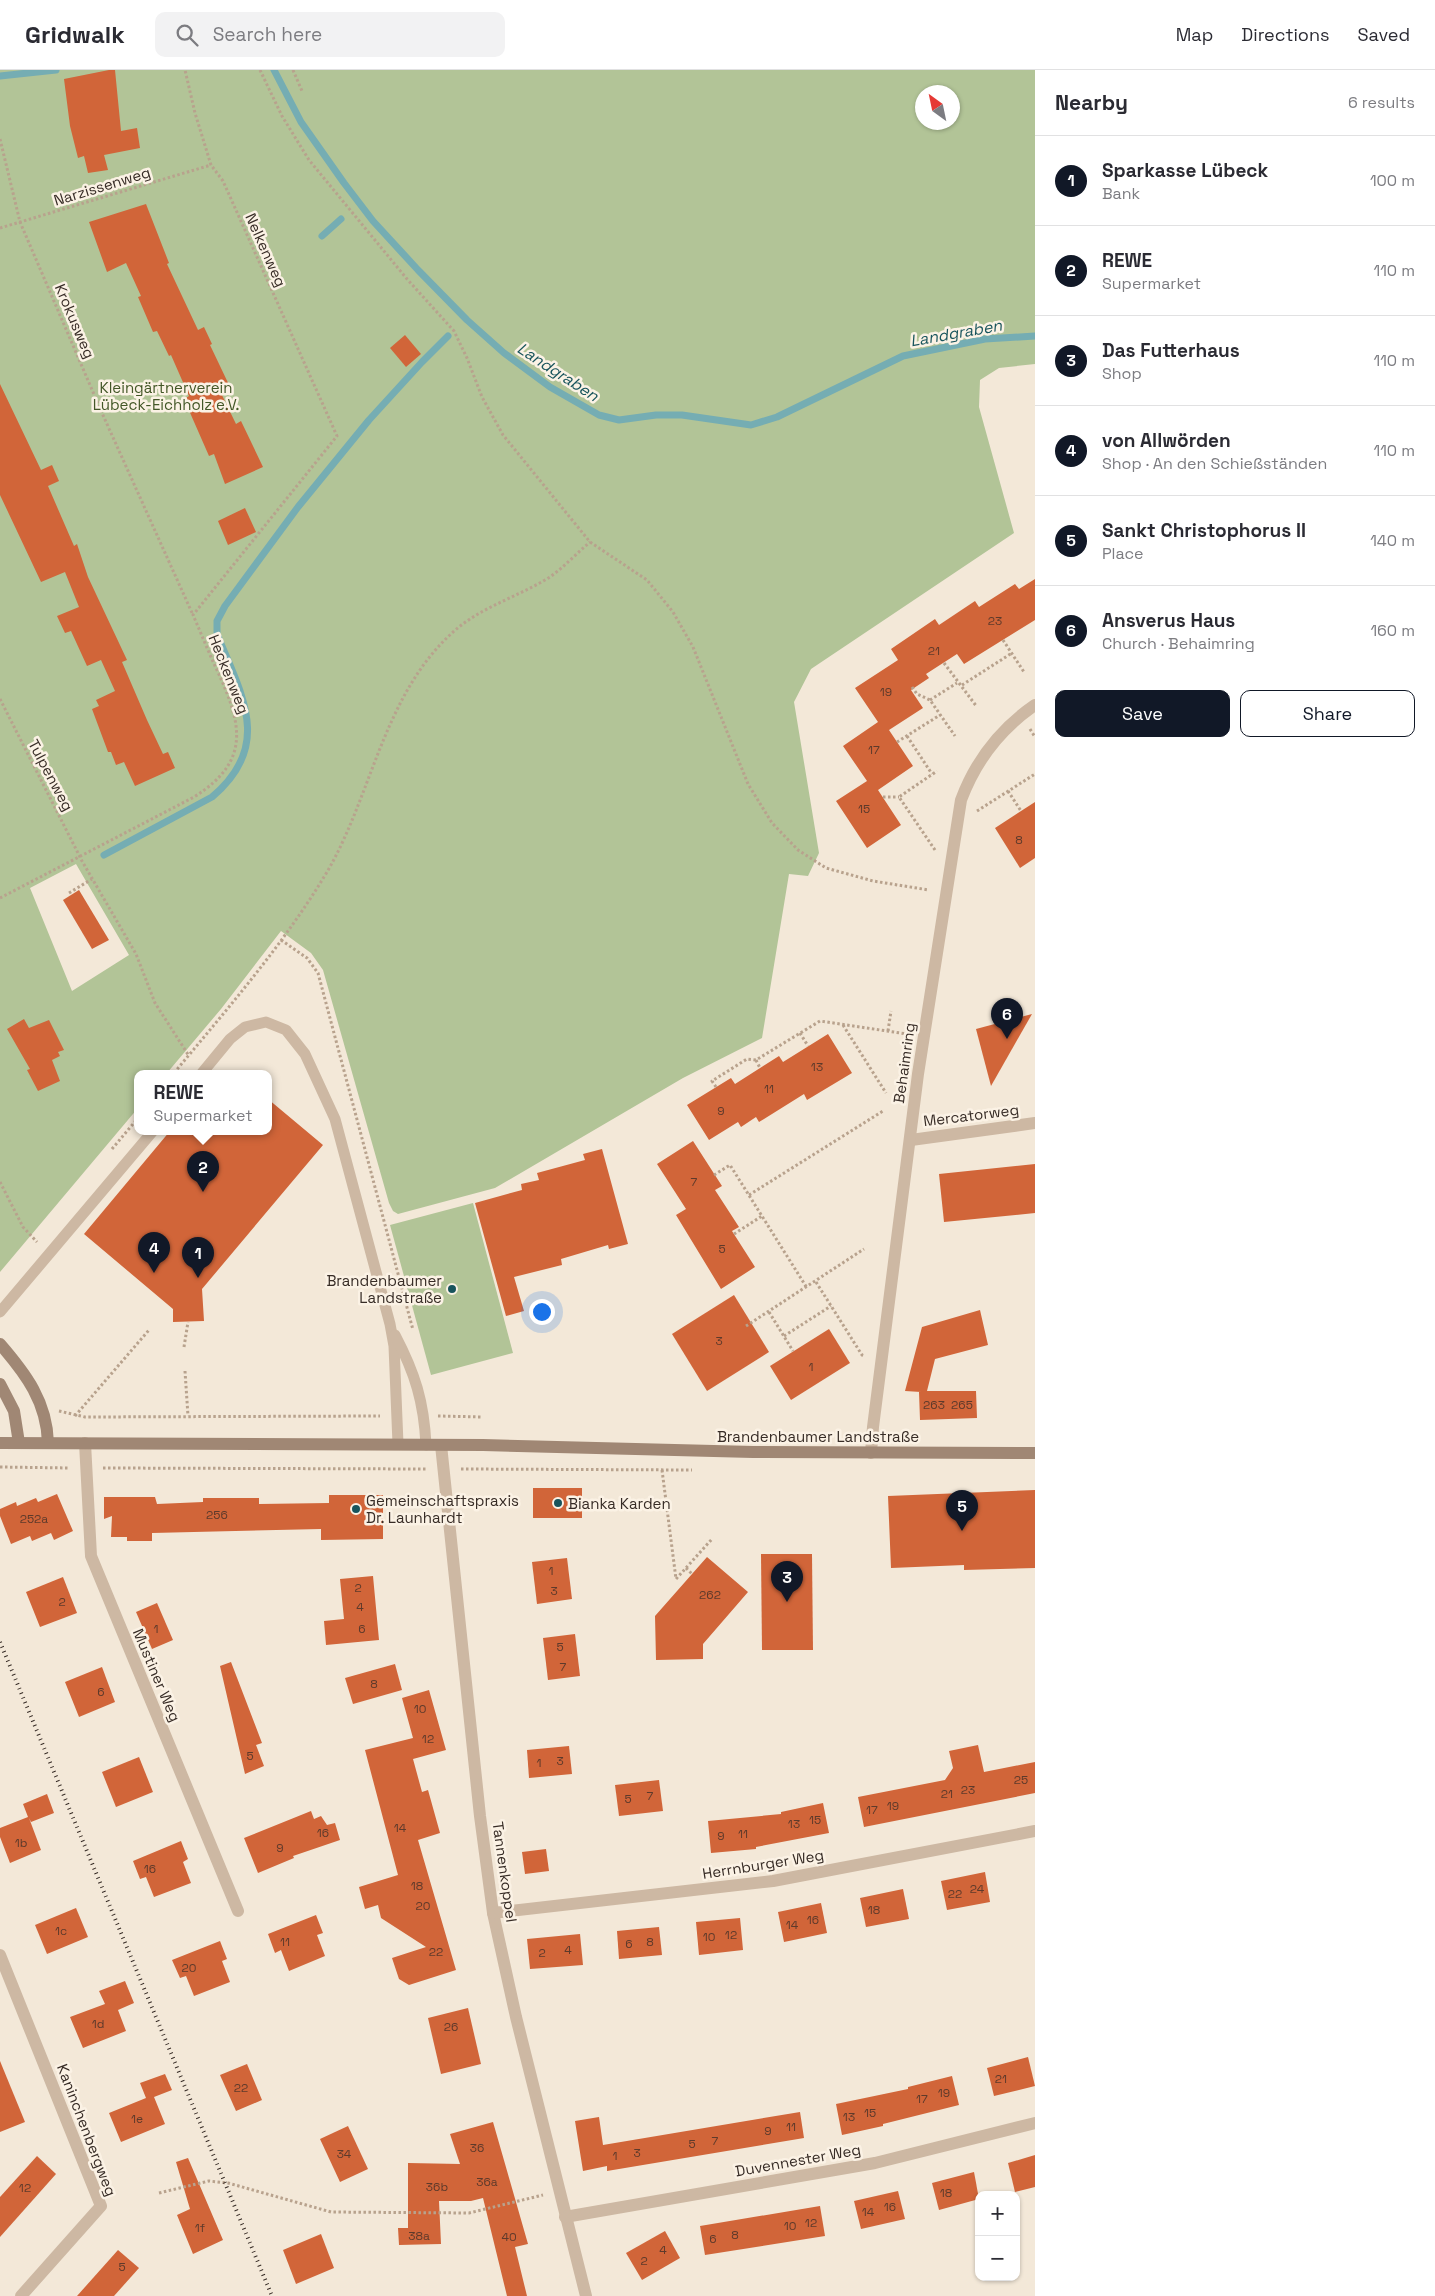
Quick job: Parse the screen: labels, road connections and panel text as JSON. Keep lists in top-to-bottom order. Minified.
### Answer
{"streets":{"main road":["Brandenbaumer Landstraße"],"street":["Behaimring","Mercatorweg","Mustiner Weg","Herrnburger Weg","Tannenkoppel","Kaninchenbergweg","Duvennester Weg"],"path":["Narzissenweg","Nelkenweg","Krokusweg","Heckenweg","Tulpenweg"]},"crossings":[["Narzissenweg","Nelkenweg"],["Narzissenweg","Krokusweg"],["Nelkenweg","Krokusweg"],["Nelkenweg","Heckenweg"],["Krokusweg","Heckenweg"],["Heckenweg","Tulpenweg"],["Behaimring","Mercatorweg"],["Behaimring","Brandenbaumer Landstraße"],["Brandenbaumer Landstraße","Mustiner Weg"],["Brandenbaumer Landstraße","Tannenkoppel"],["Herrnburger Weg","Tannenkoppel"],["Tannenkoppel","Duvennester Weg"]],"water":["Landgraben"],"parks":["Kleingärtnerverein Lübeck-Eichholz e.V."],"places":["Brandenbaumer Landstraße","Bianka Karden","Gemeinschaftspraxis Dr. Launhardt"],"house_numbers":["23","21","19","17","15","8","13","11","9","7","5","3","1","263","265","256","252a","1","2","3","262","2","4","1","6","5","7","8","6","10","12","5","3","1","25","23","21","7","5","19","17","15","13","14","16","11","9","1b","9","16","18","24","22","20","18","16","14","1c","12","10","11","8","6","4","22","2","20","1d","26","21","22","19","17","15","13","1e","11","9","7","5","36","3","34","1","36a","36b","12","18","16","14","12","10","1f","8","38a","40","6","4","2","5"],"north":"top left","page":{"header":"Gridwalk","search":"Search here","nav":["Map","Directions","Saved"],"heading":["Nearby","6 results"],"list":[{"mark":"1","name":"Sparkasse Lübeck","note":"Bank","value":"100 m"},{"mark":"2","name":"REWE","note":"Supermarket","value":"110 m"},{"mark":"3","name":"Das Futterhaus","note":"Shop","value":"110 m"},{"mark":"4","name":"von Allwörden","note":"Shop · An den Schießständen","value":"110 m"},{"mark":"5","name":"Sankt Christophorus II","note":"Place","value":"140 m"},{"mark":"6","name":"Ansverus Haus","note":"Church · Behaimring","value":"160 m"}],"buttons":["Save","Share"],"pins":["6","2","4","1","5","3"],"popup":["REWE","Supermarket"],"map_buttons":["+","−"]}}
